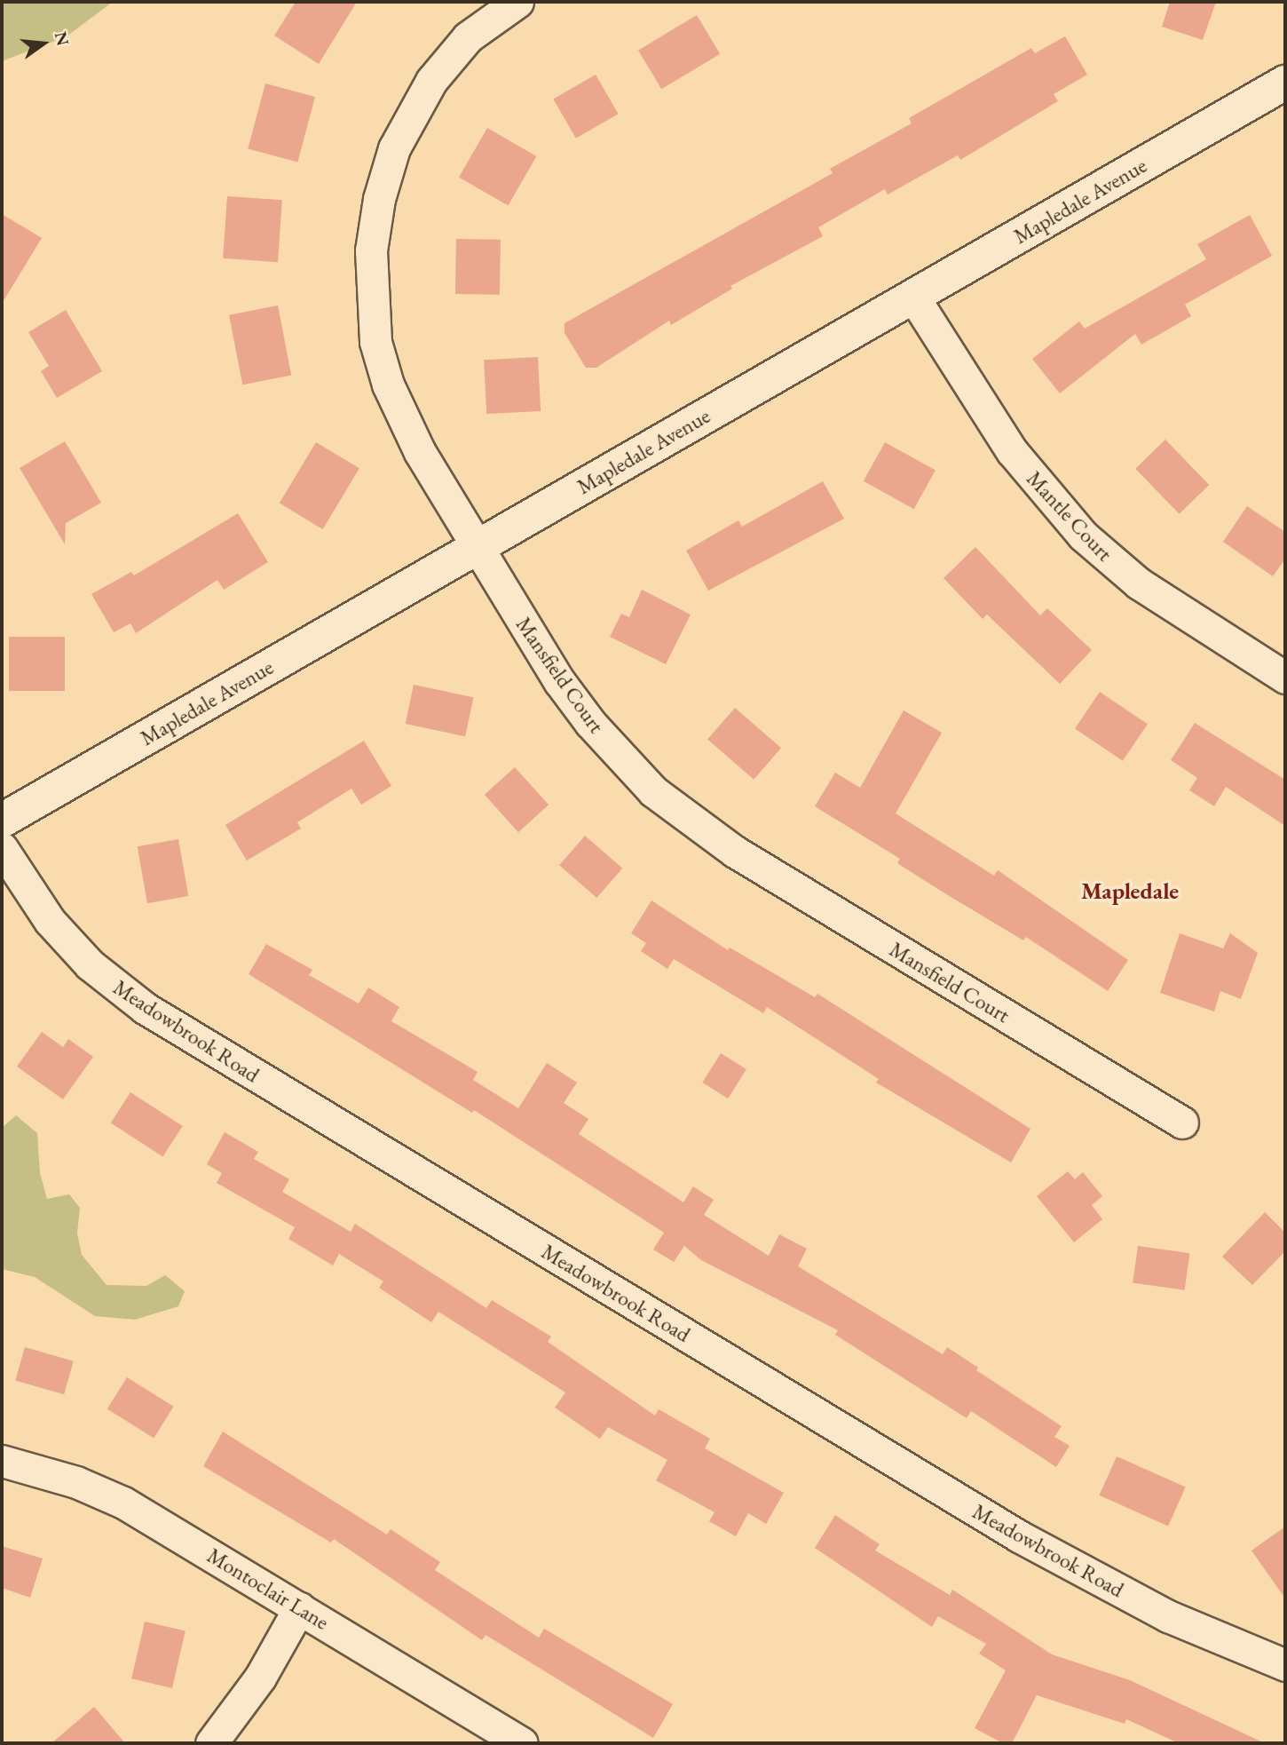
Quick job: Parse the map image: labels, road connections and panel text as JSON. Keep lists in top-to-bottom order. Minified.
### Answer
{"streets":{"street":["Mapledale Avenue","Mantle Court","Mansfield Court","Meadowbrook Road","Montoclair Lane"]},"crossings":[["Mapledale Avenue","Mantle Court"],["Mapledale Avenue","Mansfield Court"]],"districts":["Mapledale"],"north":"right"}
